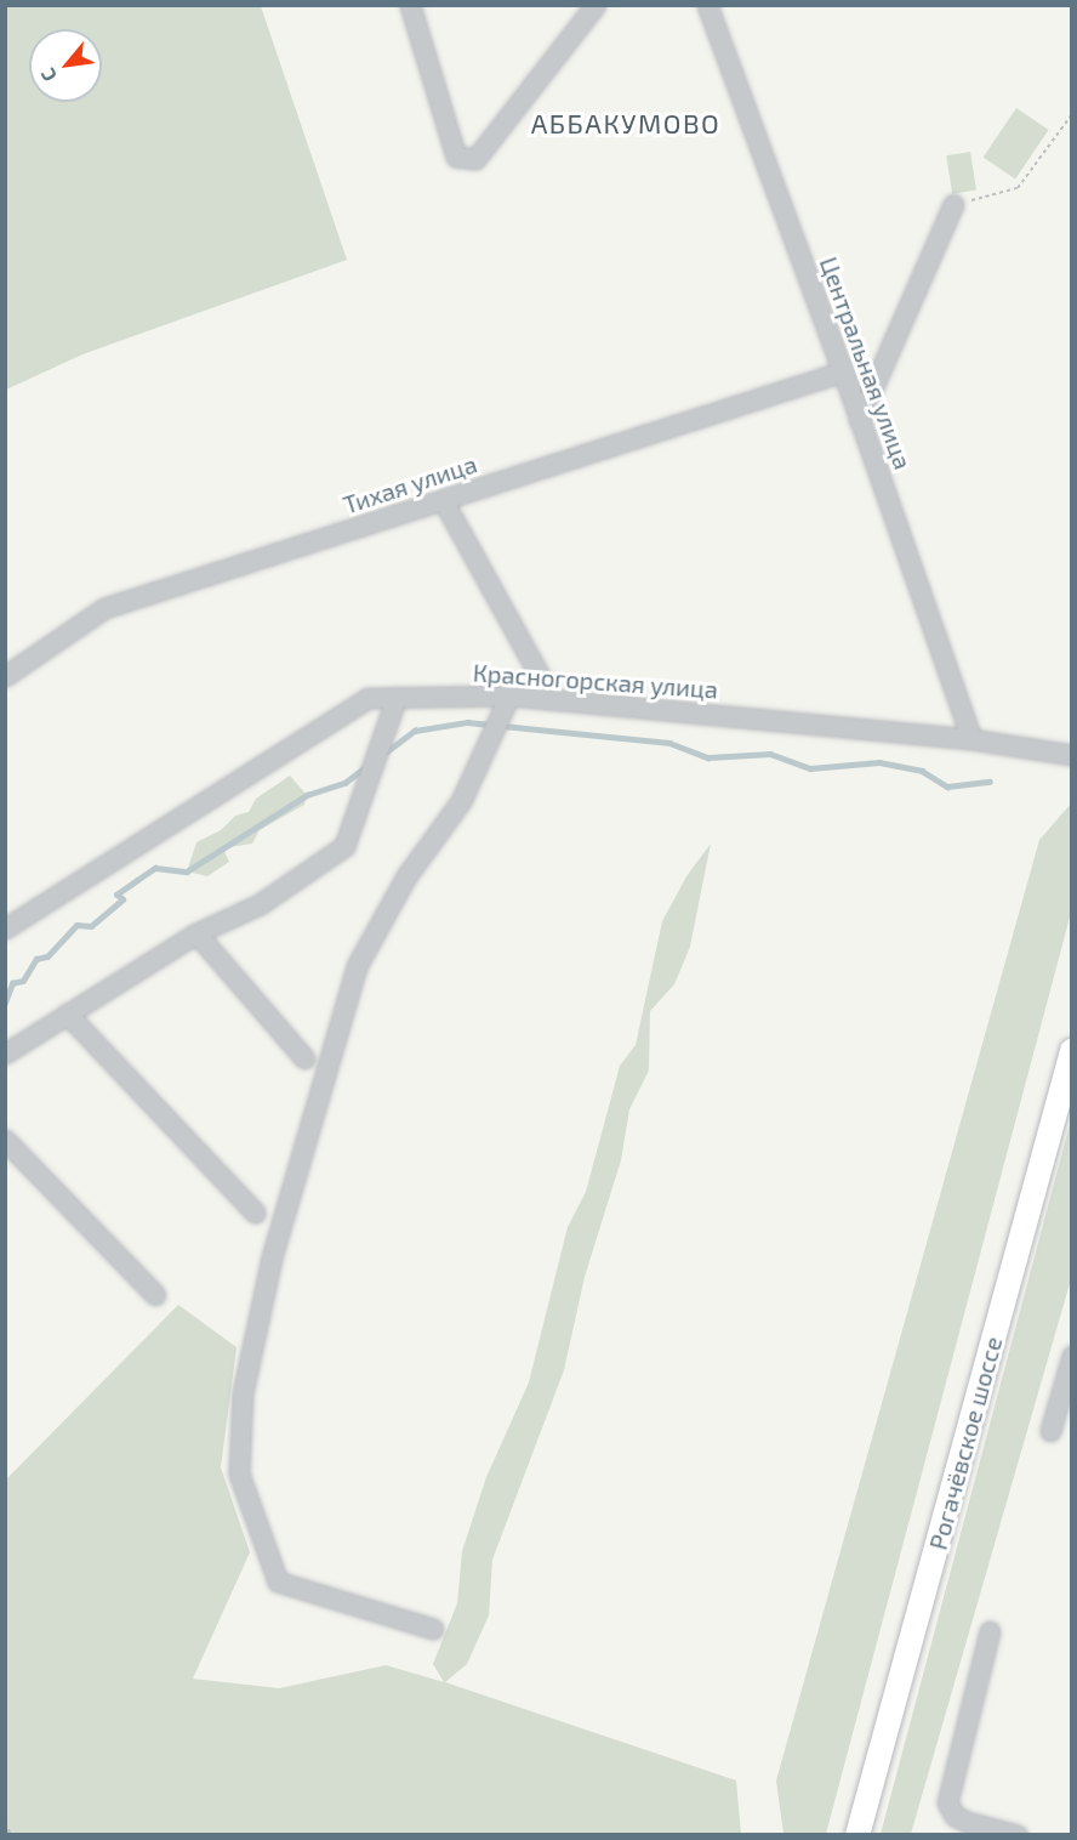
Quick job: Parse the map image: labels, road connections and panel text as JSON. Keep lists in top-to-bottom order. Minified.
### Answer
{"streets":{"main road":["Рогачёвское шоссе"],"street":["Центральная улица","Тихая улица","Красногорская улица"]},"crossings":[["Центральная улица","Тихая улица"],["Центральная улица","Красногорская улица"]],"districts":["АББАКУМОВО"],"north":"bottom left"}
